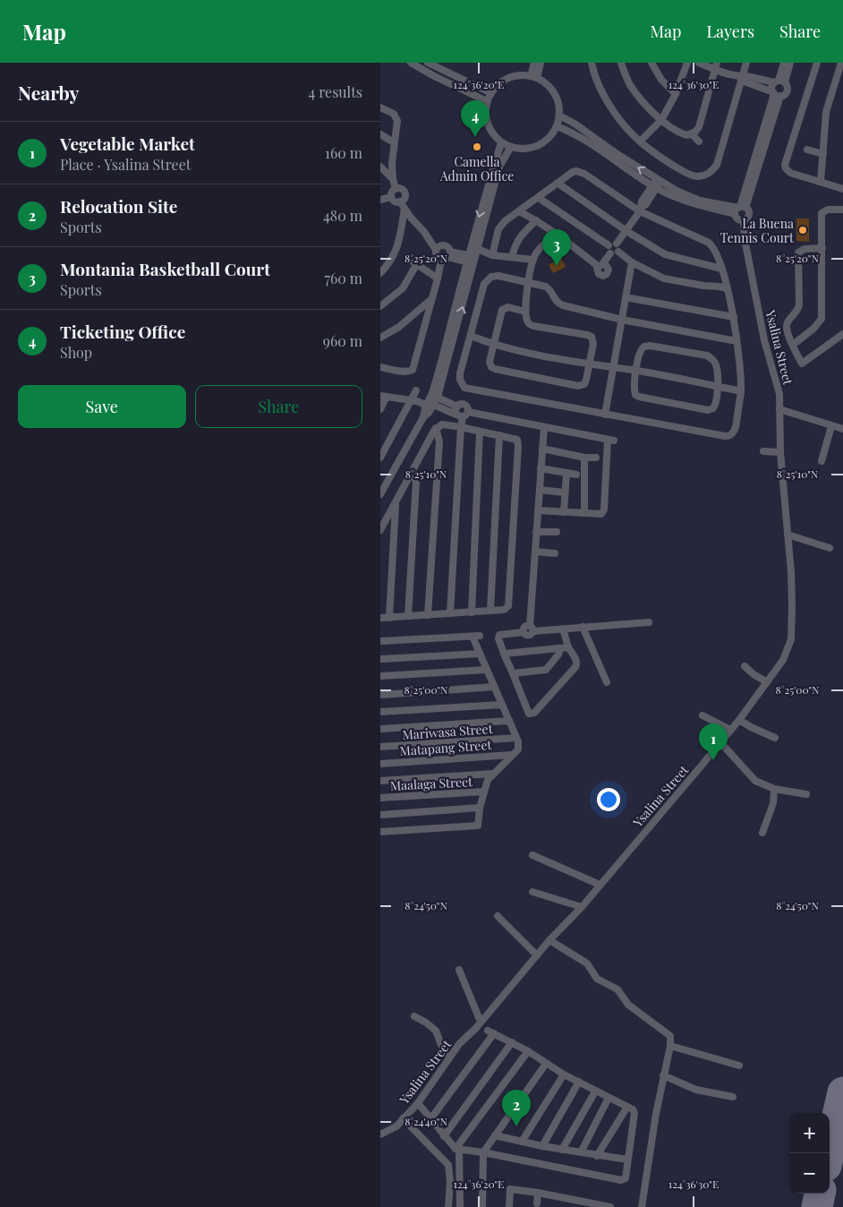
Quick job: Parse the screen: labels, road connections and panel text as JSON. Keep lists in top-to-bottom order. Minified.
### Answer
{"streets":{"street":["Ysalina Street","Mariwasa Street","Matapang Street","Maalaga Street"]},"places":["Camella Admin Office","La Buena Tennis Court"],"page":{"header":"Map","nav":["Map","Layers","Share"],"heading":["Nearby","4 results"],"pins":["4","3","1","2"],"list":[{"mark":"1","name":"Vegetable Market","note":"Place · Ysalina Street","value":"160 m"},{"mark":"2","name":"Relocation Site","note":"Sports","value":"480 m"},{"mark":"3","name":"Montania Basketball Court","note":"Sports","value":"760 m"},{"mark":"4","name":"Ticketing Office","note":"Shop","value":"960 m"}],"buttons":["Save","Share"],"map_buttons":["+","−"]},"coordinates":["124°36'20\"E","124°36'30\"E","8°25'20\"N","8°25'10\"N","8°25'00\"N","8°24'50\"N","8°24'40\"N"]}
